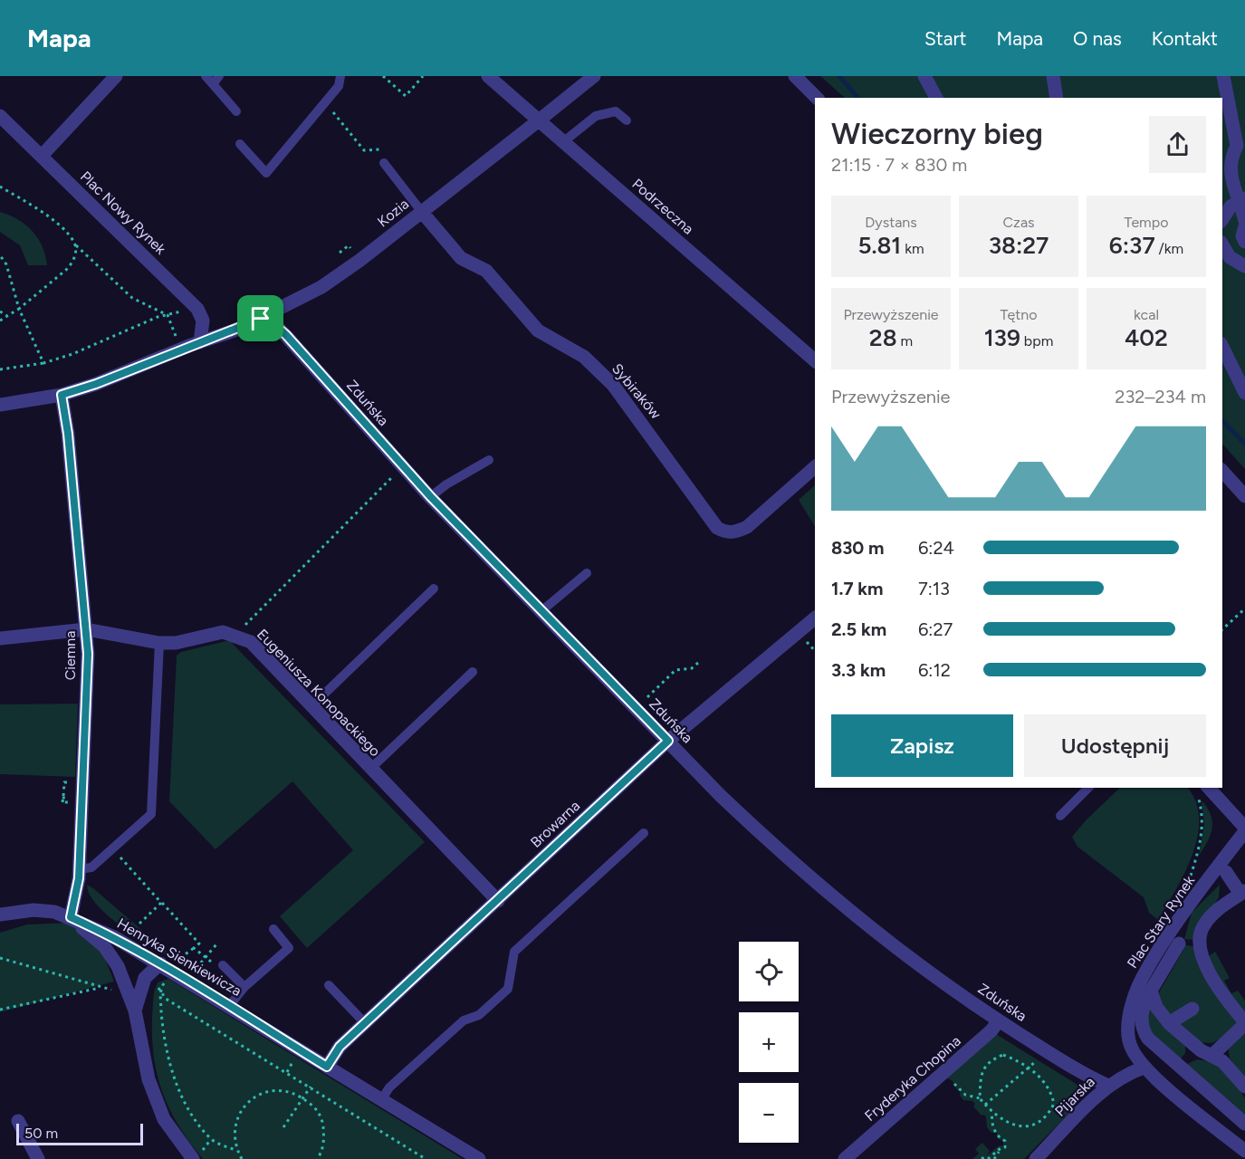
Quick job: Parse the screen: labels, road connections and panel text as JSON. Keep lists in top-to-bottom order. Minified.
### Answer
{"streets":{"street":["Podrzeczna","Plac Nowy Rynek","Kozia","Sybiraków","Zduńska","Ciemna","Eugeniusza Konopackiego","Browarna","Plac Stary Rynek","Henryka Sienkiewicza","Fryderyka Chopina","Pijarska"]},"crossings":[["Podrzeczna","Kozia"],["Kozia","Sybiraków"],["Kozia","Zduńska"],["Zduńska","Browarna"],["Zduńska","Fryderyka Chopina"],["Zduńska","Pijarska"],["Ciemna","Eugeniusza Konopackiego"],["Ciemna","Henryka Sienkiewicza"],["Eugeniusza Konopackiego","Browarna"],["Browarna","Henryka Sienkiewicza"],["Plac Stary Rynek","Pijarska"]],"scale_bar":"50 m","page":{"header":"Mapa","nav":["Start","Mapa","O nas","Kontakt"],"heading":["Wieczorny bieg","21:15 · 7 × 830 m"],"stats":[["Dystans","5.81 km"],["Czas","38:27"],["Tempo","6:37 /km"],["Przewyższenie","28 m"],["Tętno","139 bpm"],["kcal","402"]],"chart":["Przewyższenie","232–234 m"],"list":[{"name":"830 m","note":"6:24"},{"name":"1.7 km","note":"7:13"},{"name":"2.5 km","note":"6:27"},{"name":"3.3 km","note":"6:12"}],"buttons":["Zapisz","Udostępnij"],"map_buttons":["+","−"],"scale":"50 m"}}
